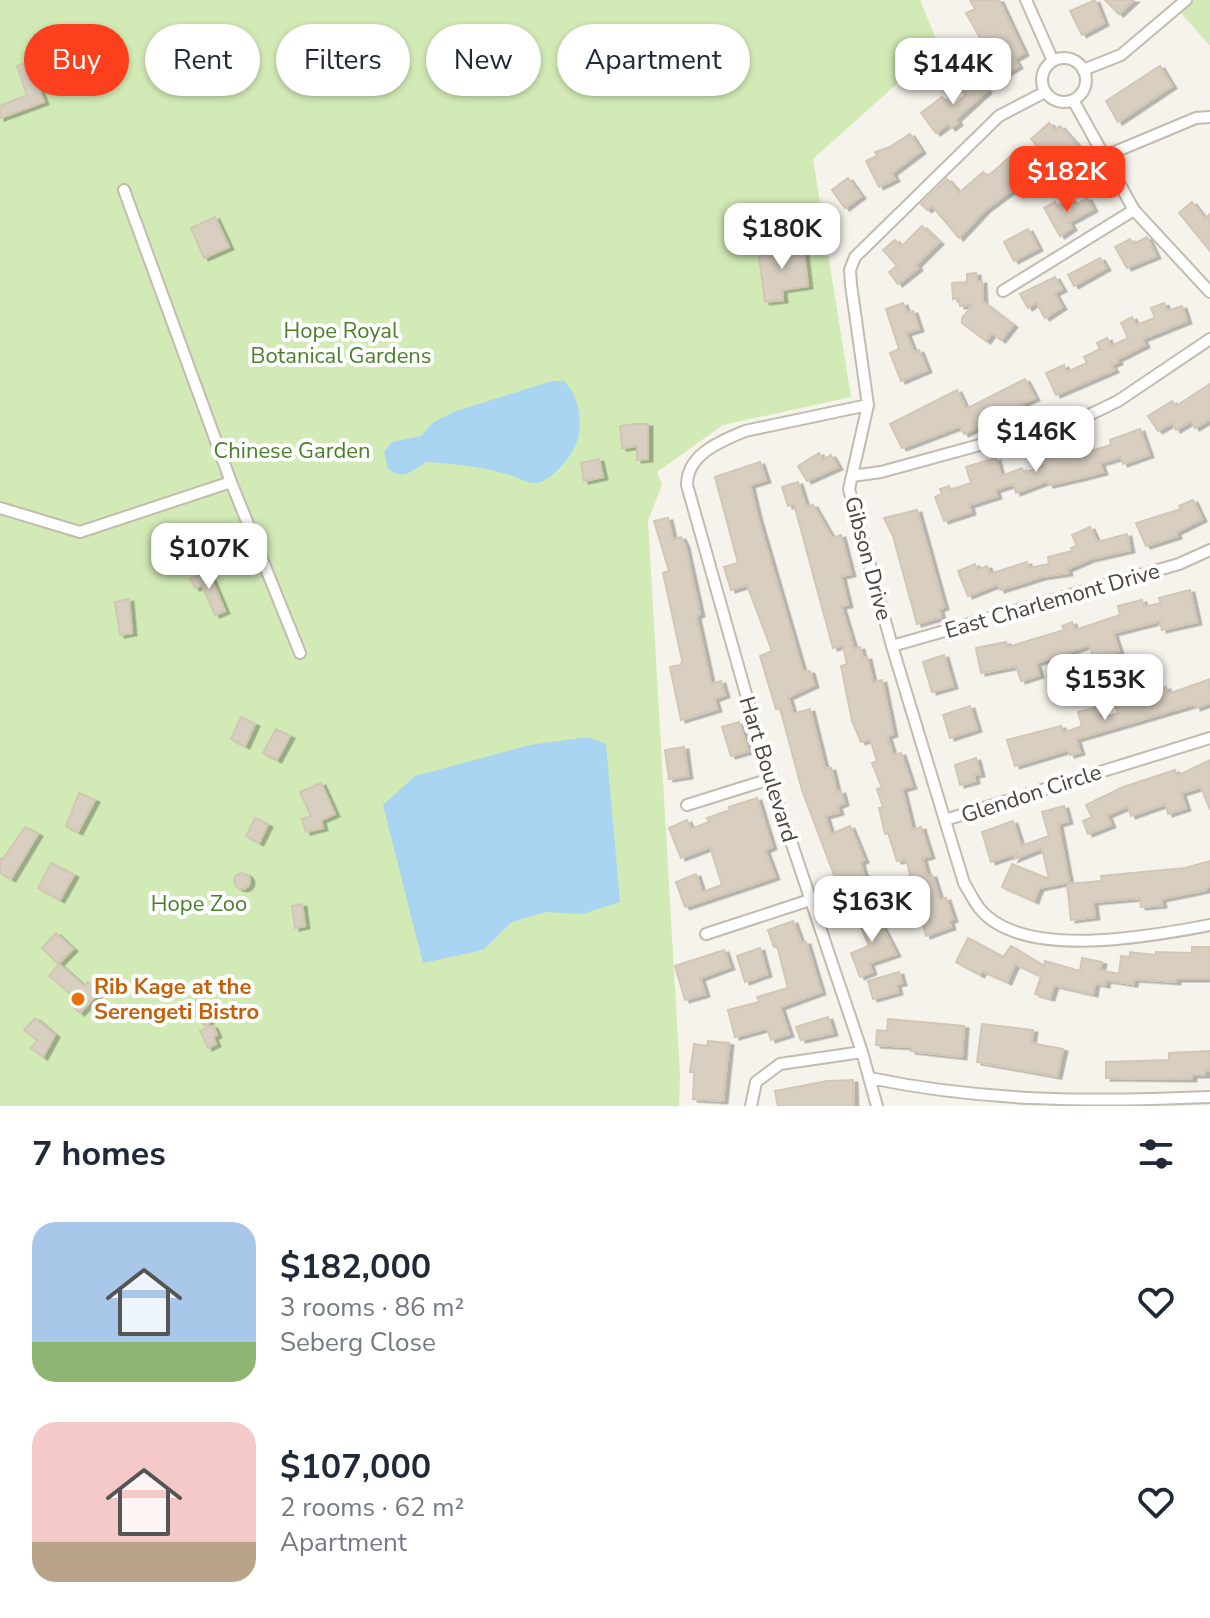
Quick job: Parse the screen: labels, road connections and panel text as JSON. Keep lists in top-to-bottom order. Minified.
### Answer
{"streets":{"street":["Gibson Drive","East Charlemont Drive","Hart Boulevard","Glendon Circle"]},"crossings":[["Gibson Drive","East Charlemont Drive"],["Gibson Drive","Hart Boulevard"],["Gibson Drive","Glendon Circle"]],"parks":["Hope Royal Botanical Gardens","Chinese Garden","Hope Zoo"],"places":["Rib Kage at the Serengeti Bistro"],"page":{"chip":["Buy","Rent","Filters","New","Apartment"],"price":["$144K","$182K","$180K","$146K","$107K","$153K","$163K"],"heading":"7 homes","list":[{"name":"$182,000","note":"3 rooms · 86 m² · Seberg Close"},{"name":"$107,000","note":"2 rooms · 62 m² · Apartment"}]}}
